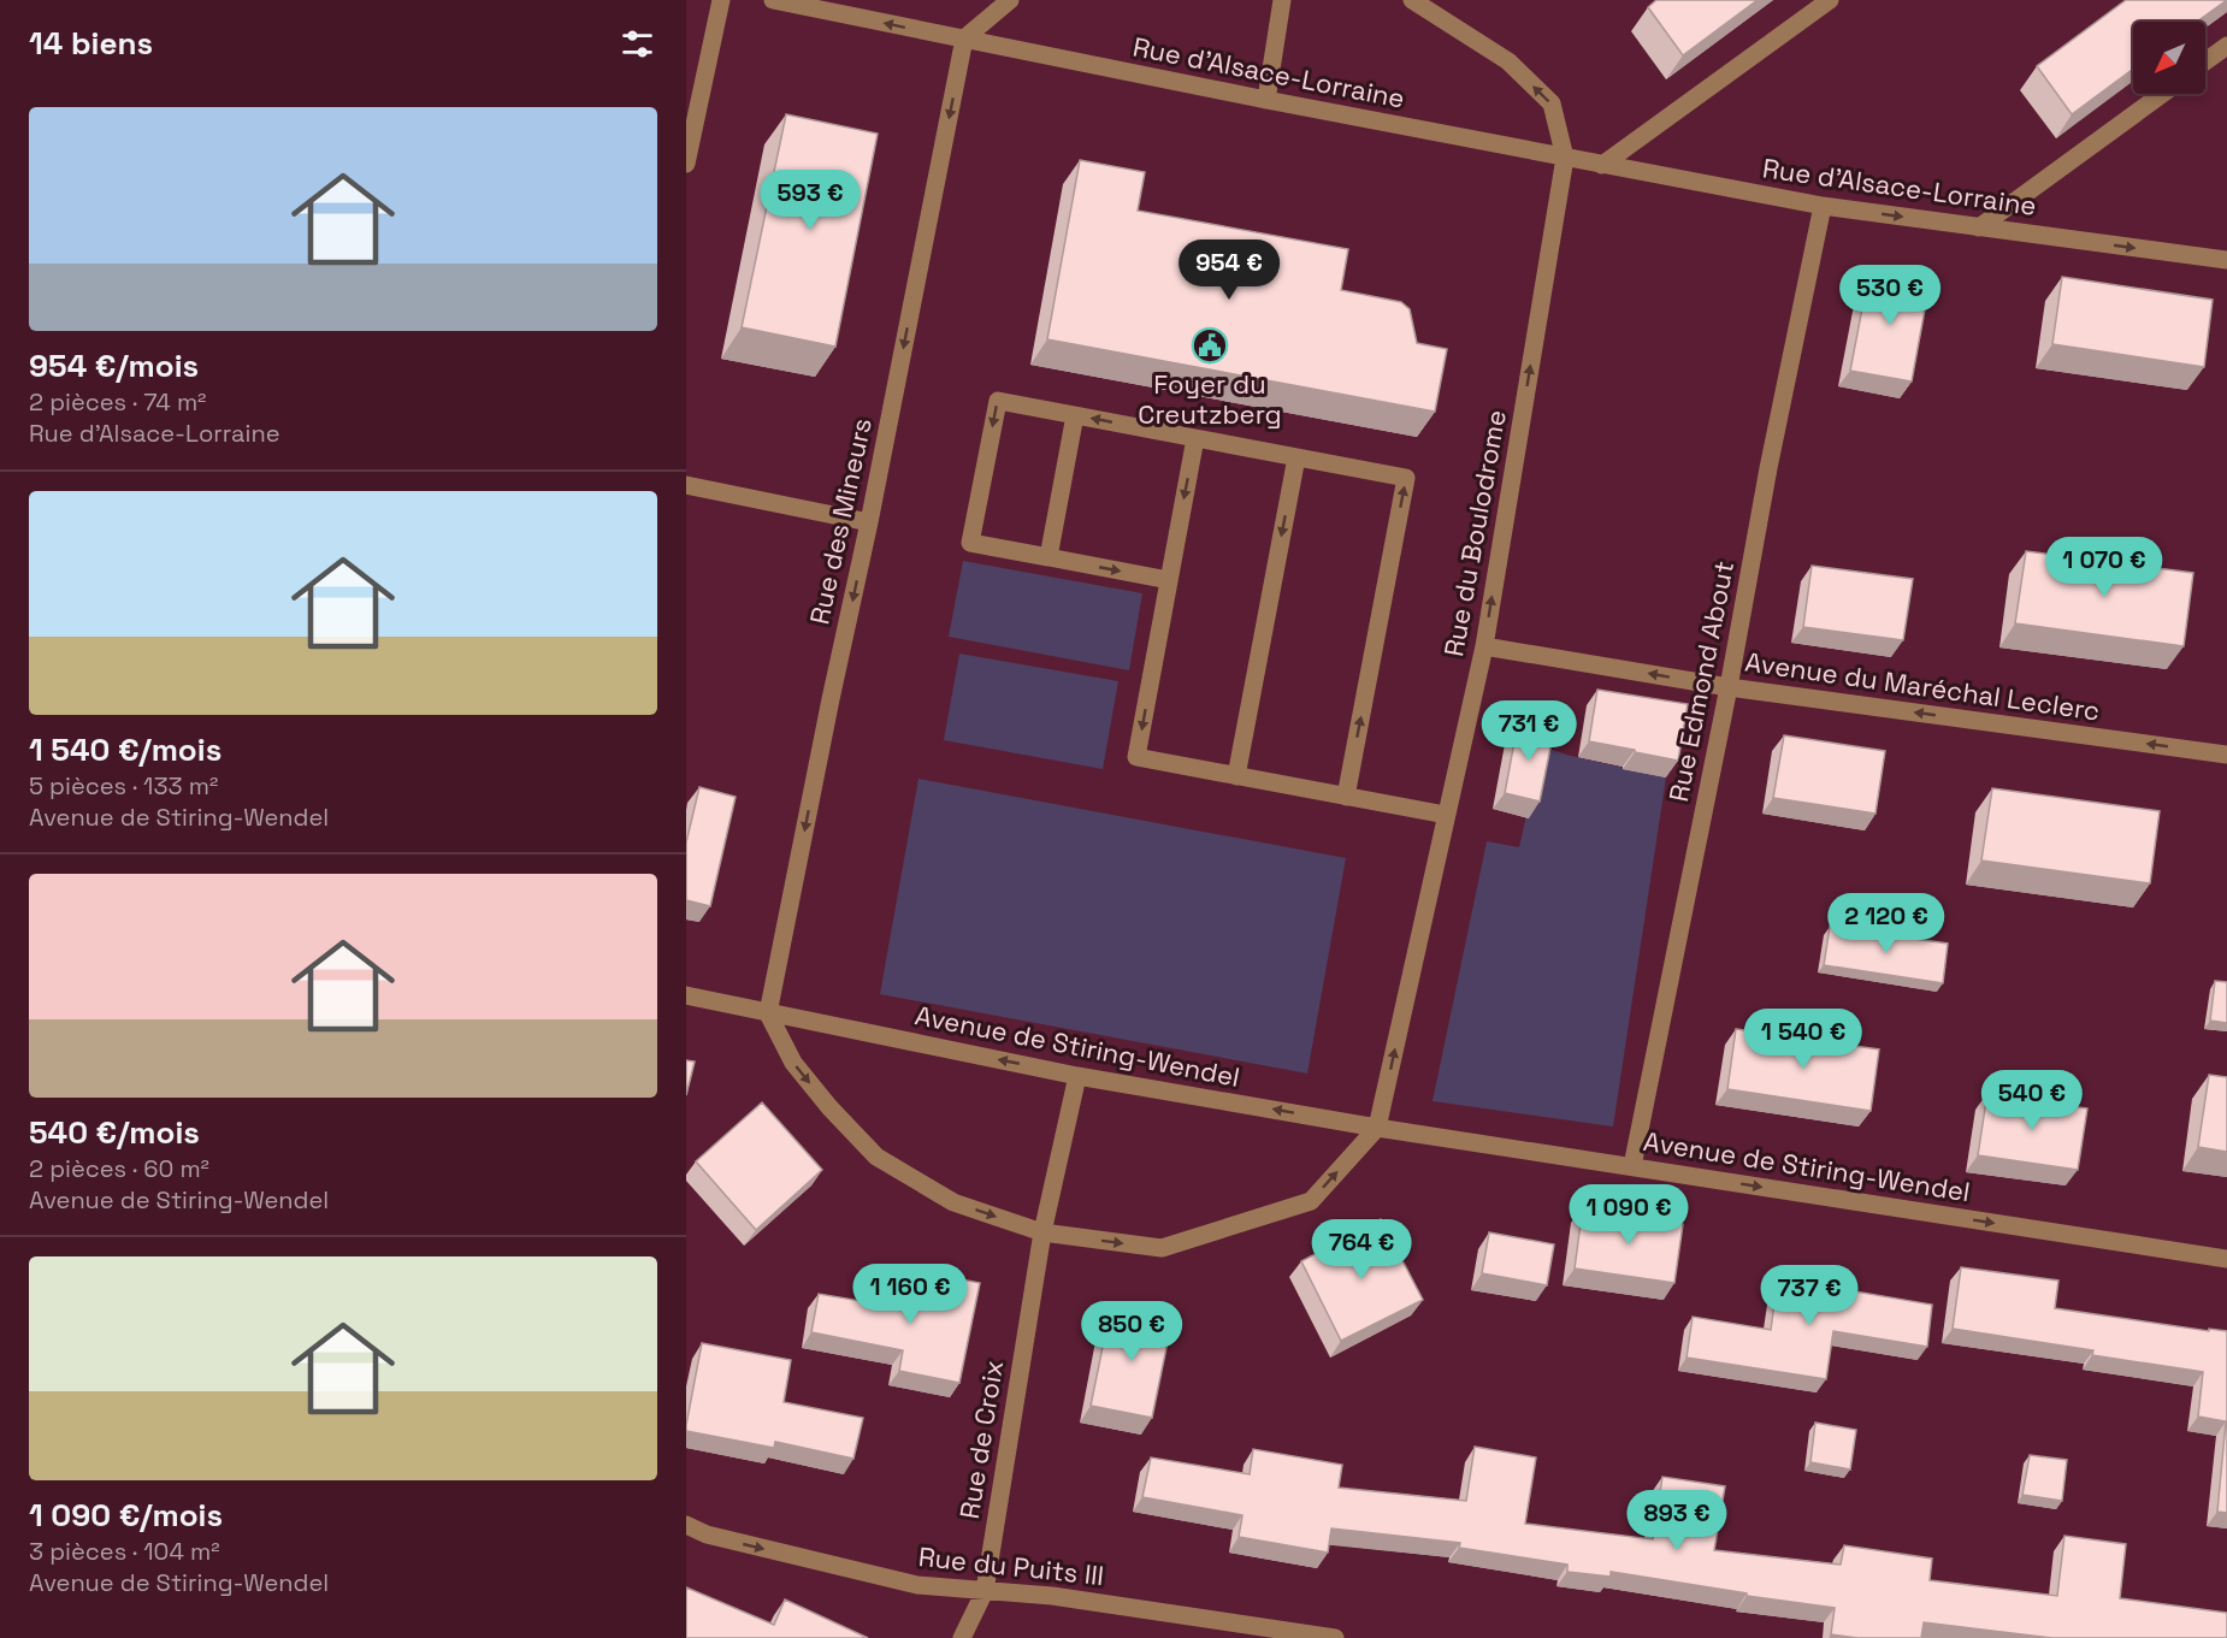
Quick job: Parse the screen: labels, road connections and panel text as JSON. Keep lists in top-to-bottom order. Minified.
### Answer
{"streets":{"street":["Rue d'Alsace-Lorraine","Rue des Mineurs","Rue du Boulodrome","Rue Edmond About","Avenue du Maréchal Leclerc","Avenue de Stiring-Wendel","Rue de Croix","Rue du Puits III"]},"crossings":[["Rue d'Alsace-Lorraine","Rue des Mineurs"],["Rue d'Alsace-Lorraine","Rue du Boulodrome"],["Rue d'Alsace-Lorraine","Rue Edmond About"],["Rue des Mineurs","Avenue de Stiring-Wendel"],["Rue du Boulodrome","Avenue du Maréchal Leclerc"],["Rue du Boulodrome","Avenue de Stiring-Wendel"],["Rue Edmond About","Avenue du Maréchal Leclerc"],["Rue Edmond About","Avenue de Stiring-Wendel"],["Avenue de Stiring-Wendel","Rue de Croix"],["Rue de Croix","Rue du Puits III"]],"one_way":["Rue des Mineurs","Rue du Boulodrome","Avenue du Maréchal Leclerc","Rue du Puits III"],"places":{"public building":["Foyer du Creutzberg"]},"north":"bottom left","page":{"heading":"14 biens","list":[{"name":"954 €/mois","note":"2 pièces · 74 m² · Rue d'Alsace-Lorraine"},{"name":"1 540 €/mois","note":"5 pièces · 133 m² · Avenue de Stiring-Wendel"},{"name":"540 €/mois","note":"2 pièces · 60 m² · Avenue de Stiring-Wendel"},{"name":"1 090 €/mois","note":"3 pièces · 104 m² · Avenue de Stiring-Wendel"}],"price":["593 €","954 €","530 €","1 070 €","731 €","2 120 €","1 540 €","540 €","1 090 €","764 €","1 160 €","737 €","850 €","893 €"]}}
